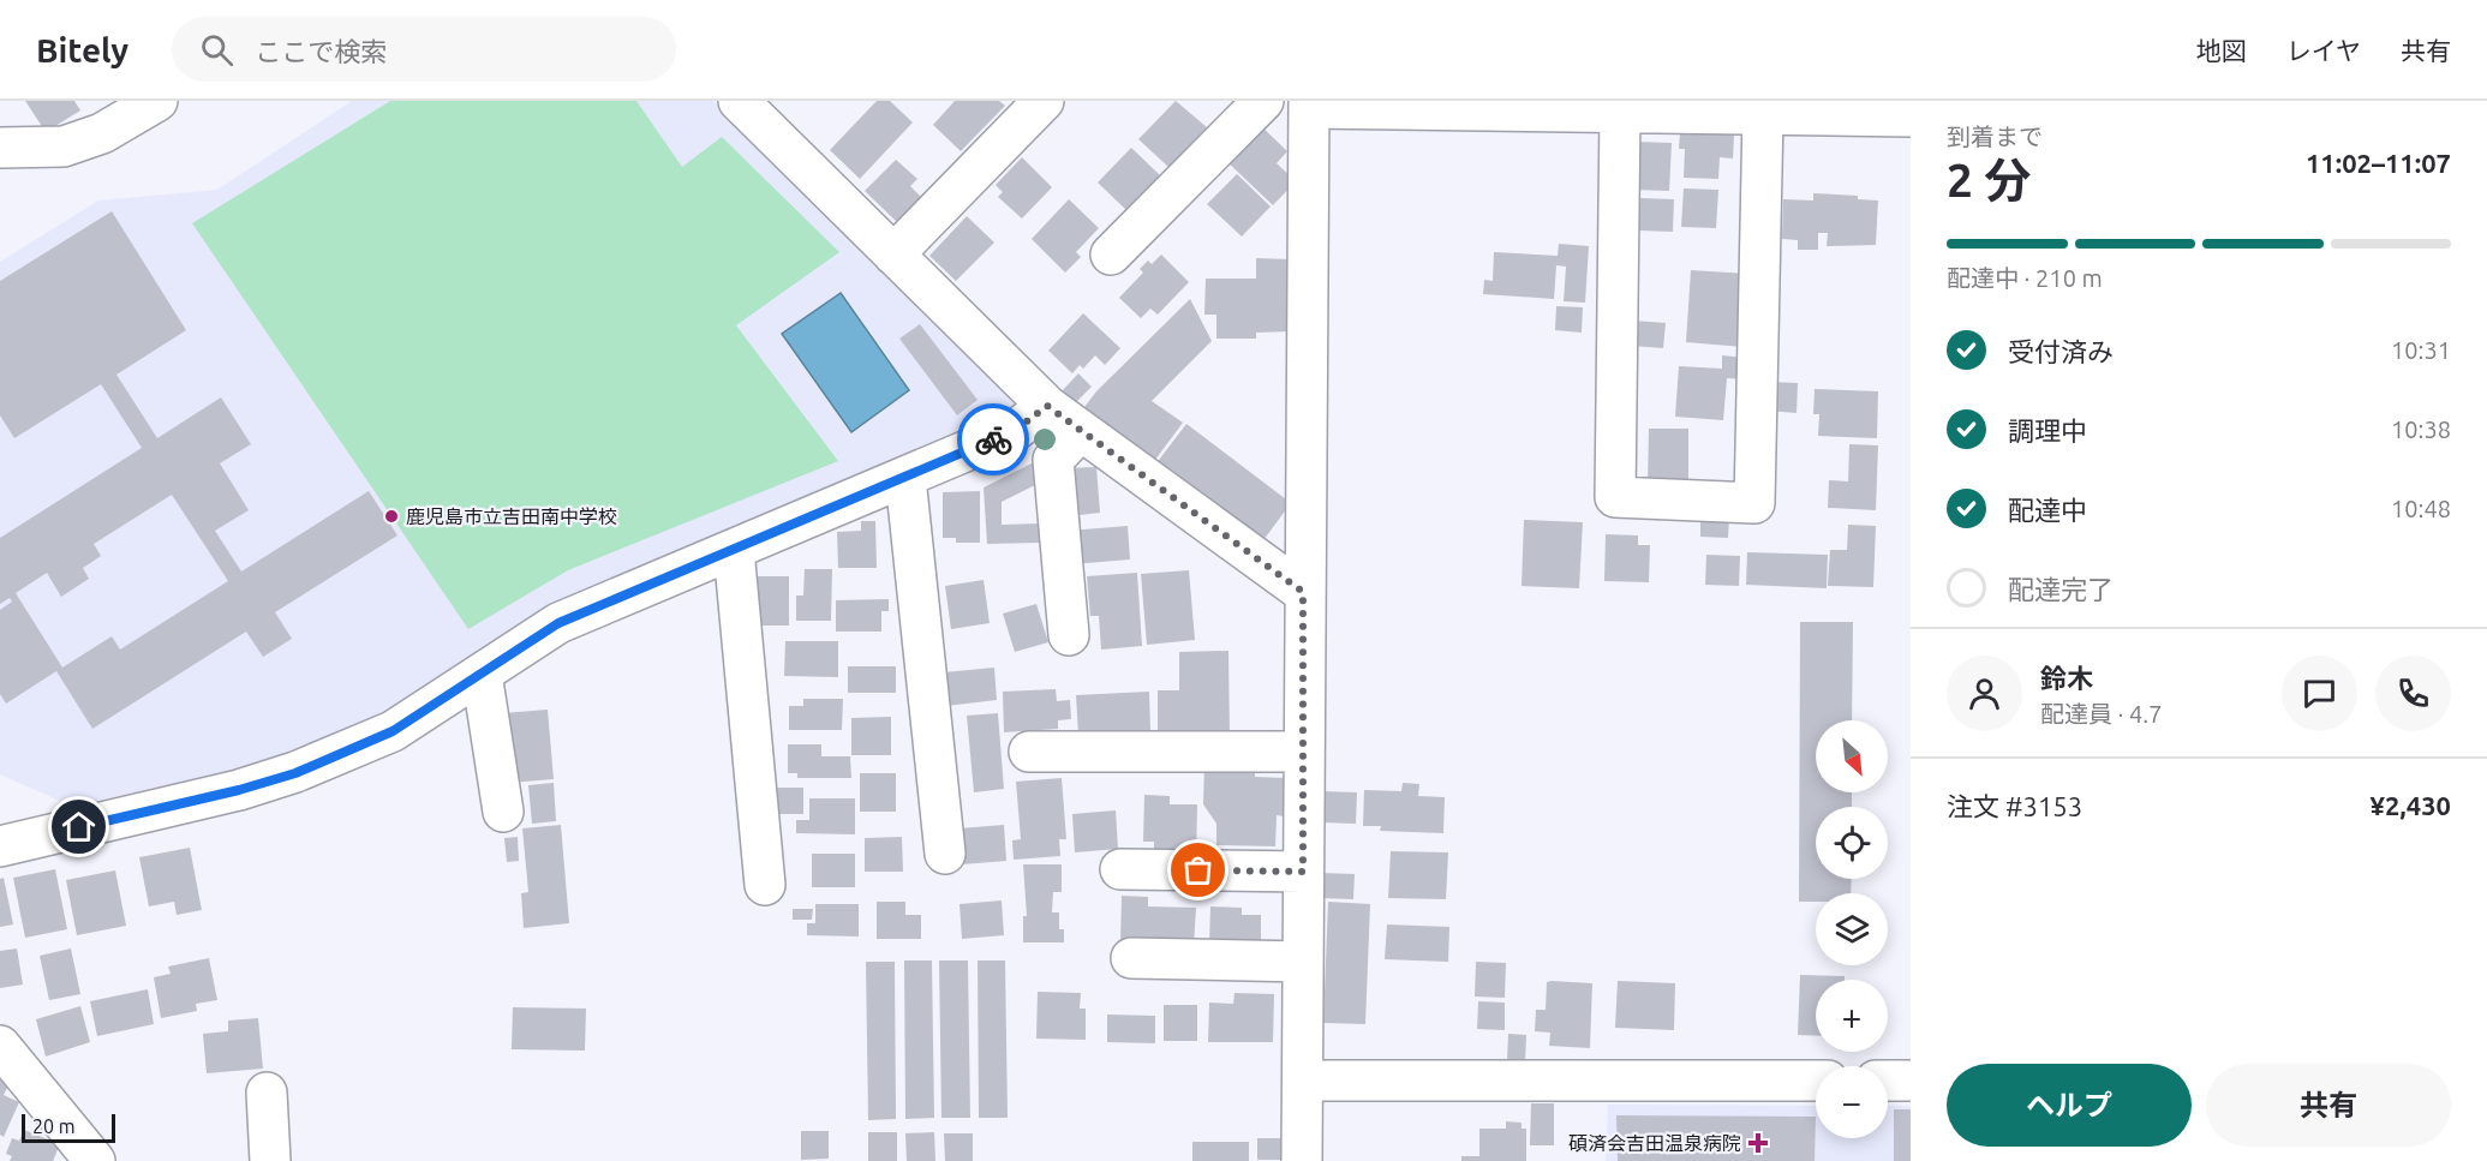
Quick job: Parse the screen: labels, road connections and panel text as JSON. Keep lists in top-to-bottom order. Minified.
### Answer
{"places":{"other":["鹿児島市立吉田南中学校"],"health":["碩済会吉田温泉病院"]},"scale_bar":"20 m","north":"bottom right","page":{"header":"Bitely","search":"ここで検索","nav":["地図","レイヤ","共有"],"heading":["2 分","到着まで","11:02–11:07"],"panel":["鈴木","配達員 · 4.7","注文 #3153","¥2,430"],"bar":"配達中 · 210 m","list":[["受付済み","10:31"],["調理中","10:38"],["配達中","10:48"],"配達完了"],"map_buttons":["+","−"],"buttons":["ヘルプ","共有"],"scale":"20 m"}}
